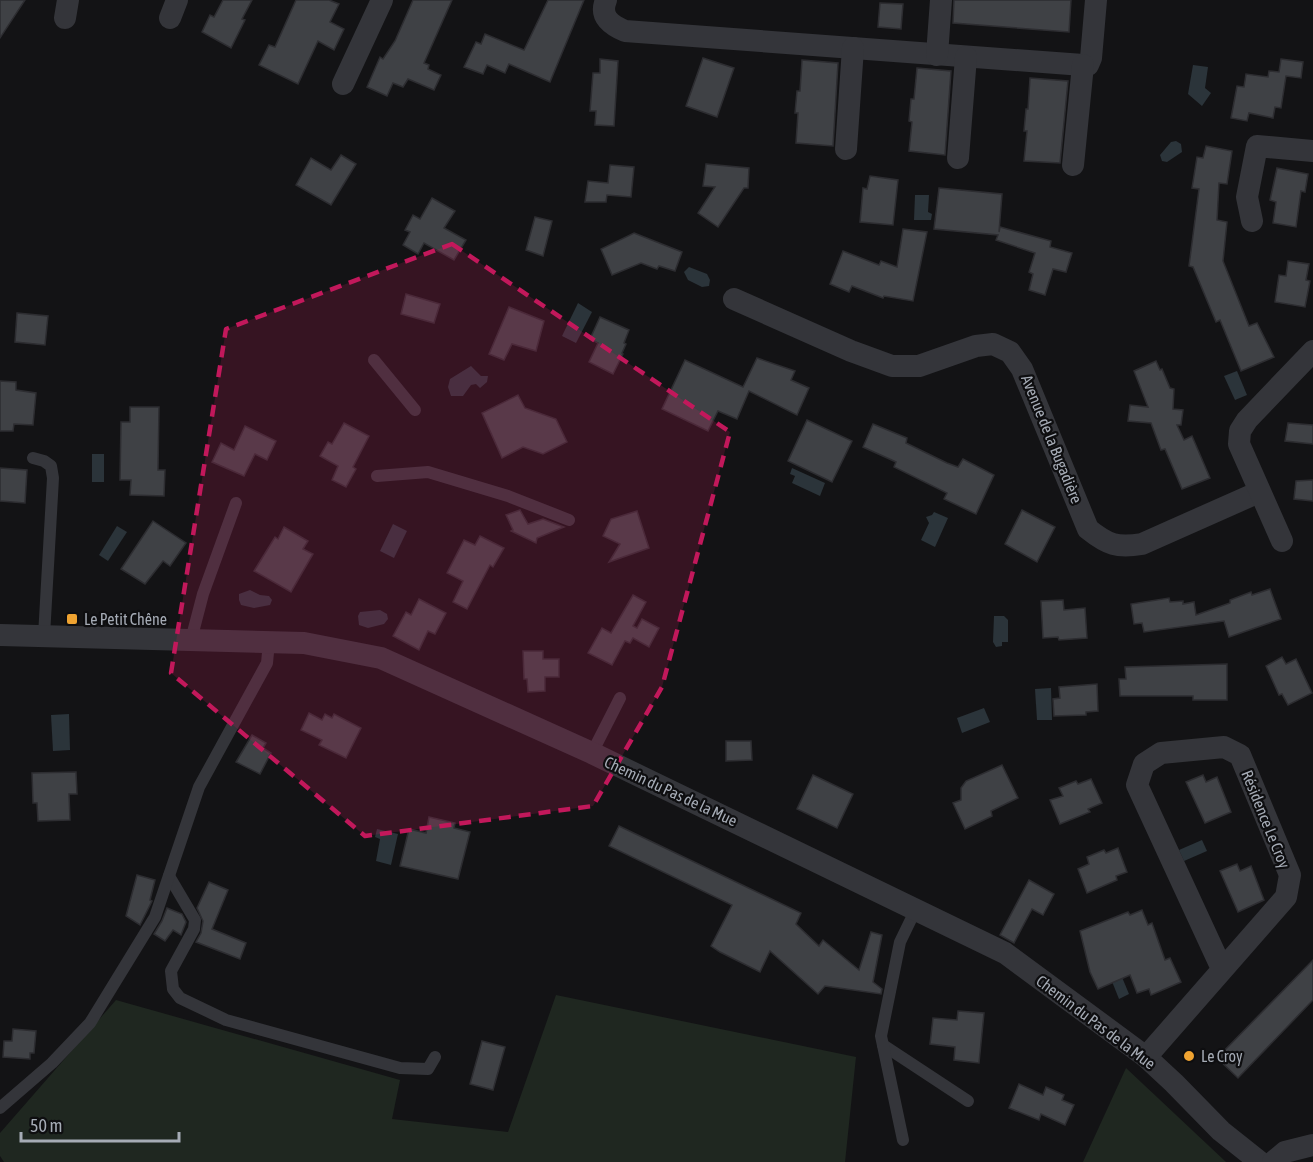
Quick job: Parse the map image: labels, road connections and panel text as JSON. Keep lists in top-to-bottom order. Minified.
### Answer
{"streets":{"street":["Avenue de la Bugadière","Chemin du Pas de la Mue","Résidence Le Croy"]},"crossings":[["Chemin du Pas de la Mue","Résidence Le Croy"]],"places":{"transit":["Le Petit Chêne"],"other":["Le Croy"]},"scale_bar":"50 m"}
